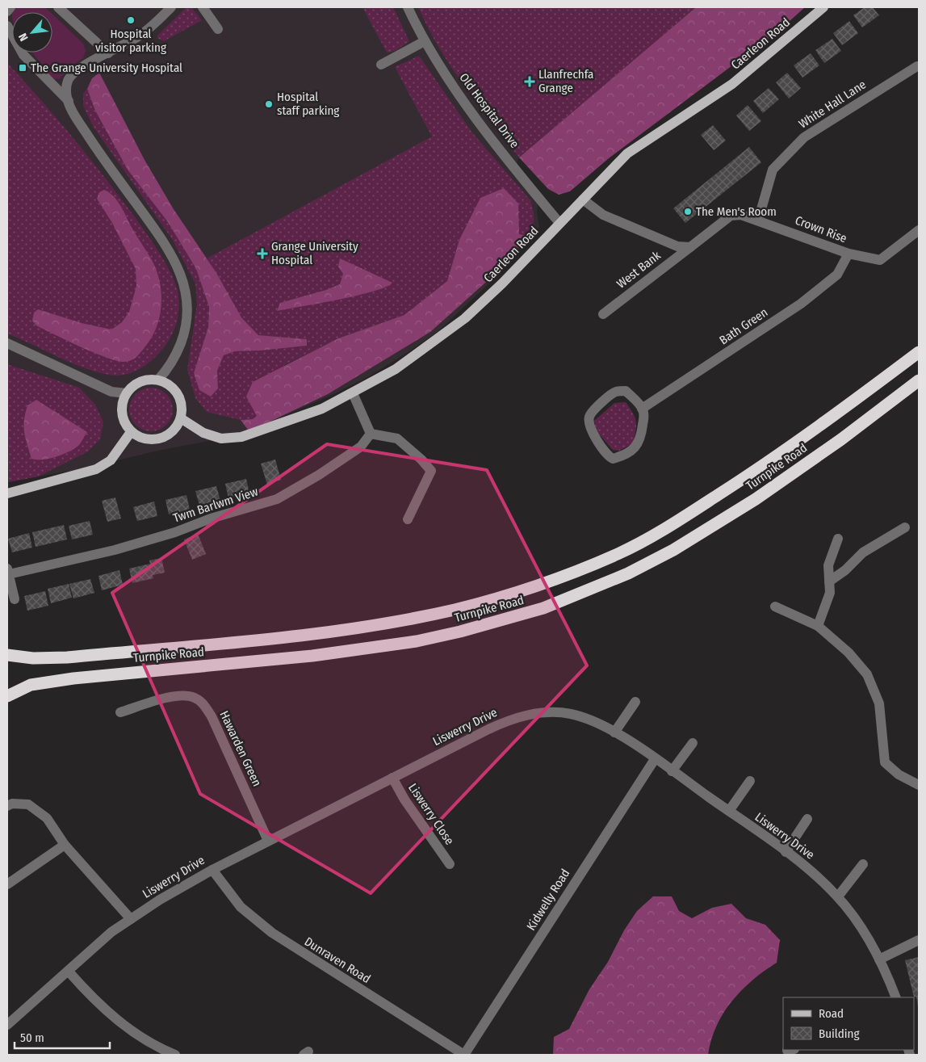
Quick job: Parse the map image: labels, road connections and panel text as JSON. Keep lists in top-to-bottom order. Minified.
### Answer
{"streets":{"highway":["Turnpike Road"],"main road":["Caerleon Road"],"street":["White Hall Lane","Old Hospital Drive","Crown Rise","West Bank","Bath Green","Twm Barlwm View","Liswerry Drive","Hawarden Green","Liswerry Close","Kidwelly Road","Dunraven Road"]},"crossings":[["Caerleon Road","Old Hospital Drive"],["White Hall Lane","Crown Rise"],["Crown Rise","West Bank"],["Crown Rise","Bath Green"],["Liswerry Drive","Hawarden Green"],["Liswerry Drive","Liswerry Close"],["Liswerry Drive","Kidwelly Road"],["Liswerry Drive","Dunraven Road"],["Kidwelly Road","Dunraven Road"]],"places":{"other":["Hospital visitor parking","Hospital staff parking","The Men's Room"],"transit":["The Grange University Hospital"],"health":["Llanfrechfa Grange","Grange University Hospital"]},"legend":["Road","Building"],"scale_bar":"50 m","north":"bottom left"}
